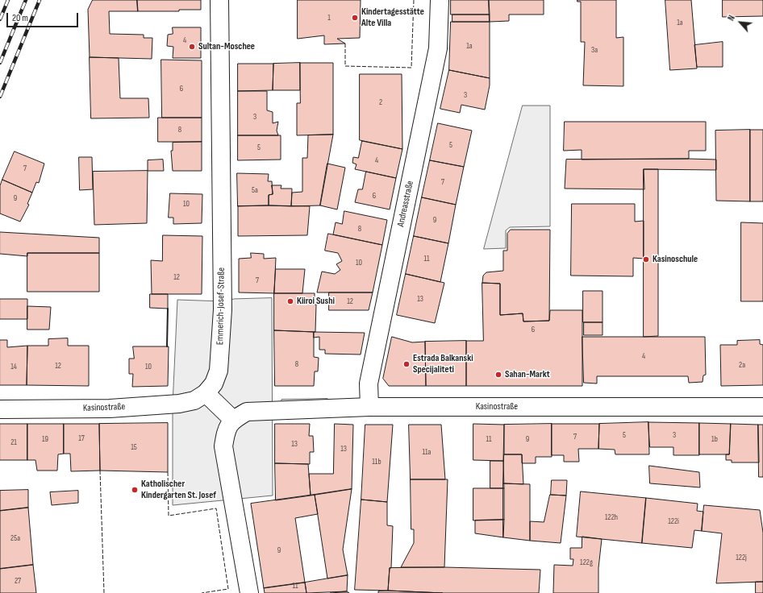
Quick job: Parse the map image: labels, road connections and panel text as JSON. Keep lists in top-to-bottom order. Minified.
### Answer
{"streets":{"street":["Andreasstraße","Emmerich-Josef-Straße","Kasinostraße"]},"crossings":[["Andreasstraße","Kasinostraße"],["Emmerich-Josef-Straße","Kasinostraße"]],"places":["Kindertagesstätte Alte Villa","Sultan-Moschee","Kasinoschule","Kiiroi Sushi","Estrada Balkanski Specijaliteti","Sahan-Markt","Katholischer Kindergarten St. Josef"],"house_numbers":["1","1a","4","1a","3a","6","3","2","3","8","5","5","4","7","7","5a","6","9","10","9","8","11","10","12","7","13","12","6","4","8","2a","12","14","10","5","3","7","17","19","11","9","1b","21","13","15","13","11a","11b","122h","122i","25a","9","122j","122g","27","11"],"scale_bar":"20 m","north":"top left"}
